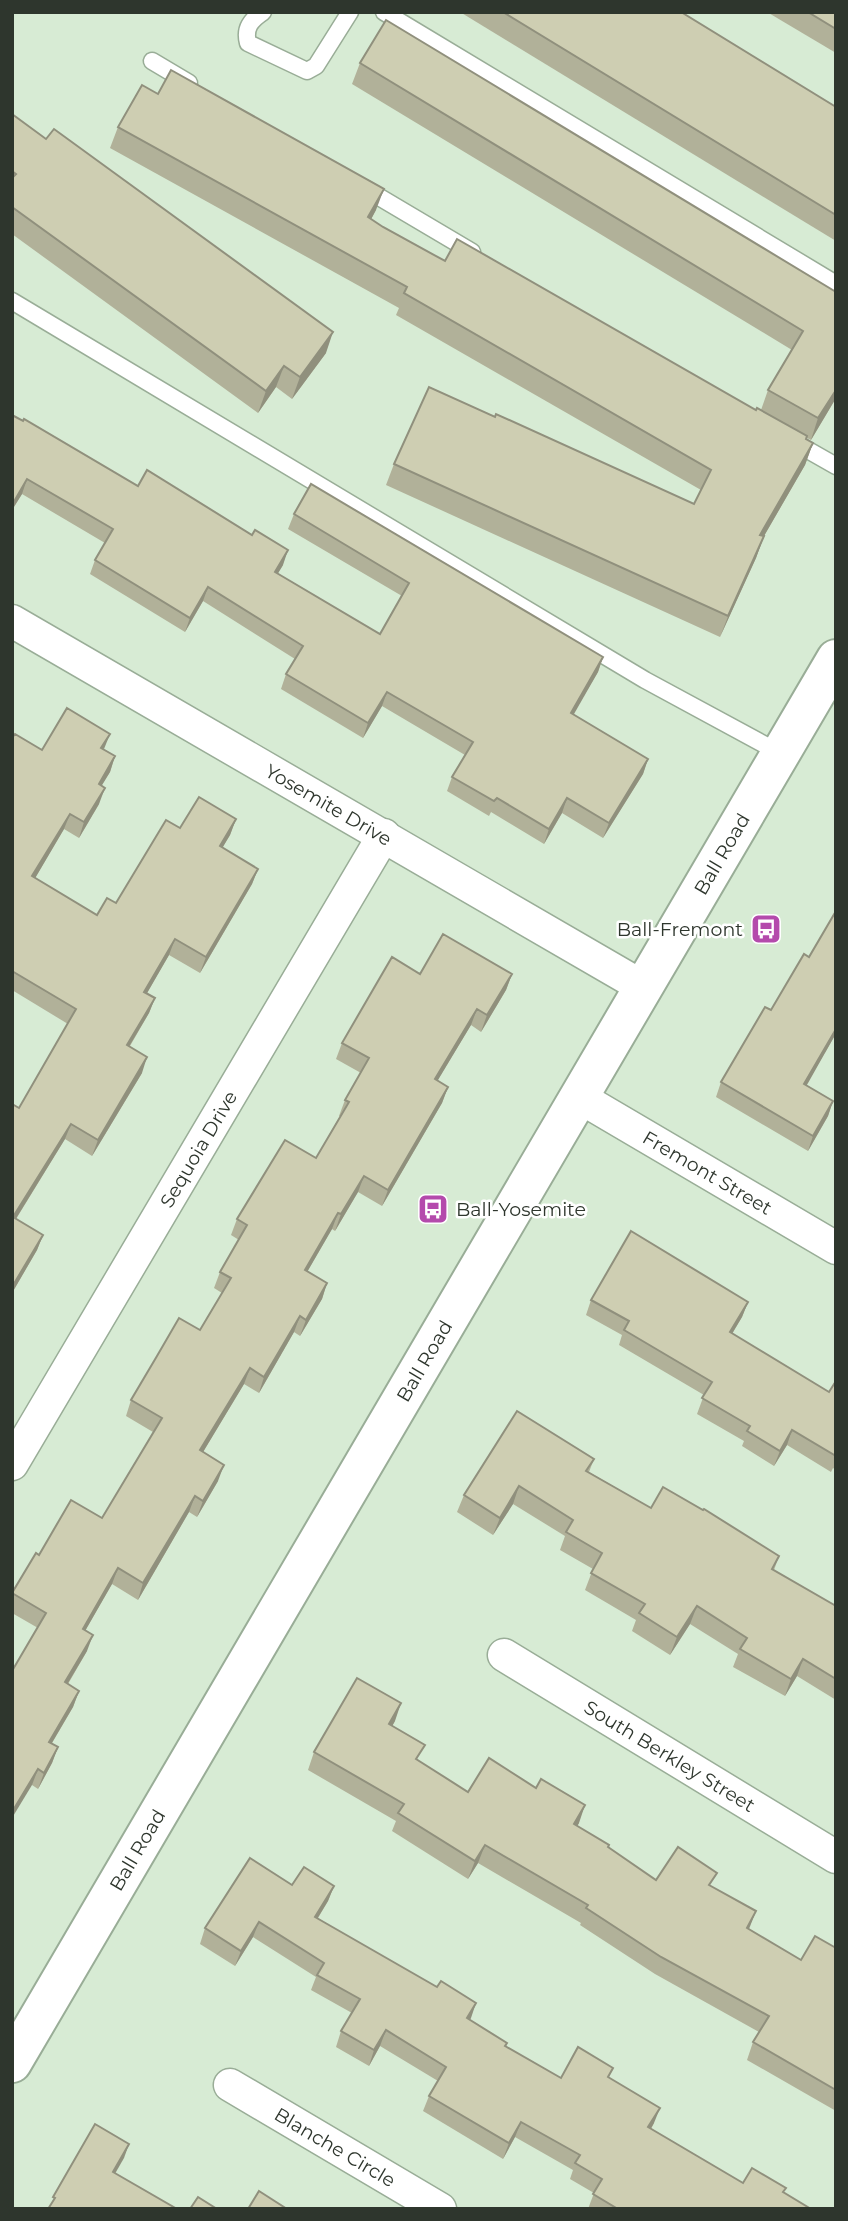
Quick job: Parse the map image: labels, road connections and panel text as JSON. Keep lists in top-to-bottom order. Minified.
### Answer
{"streets":{"main road":["Ball Road"],"street":["Yosemite Drive","Sequoia Drive","Fremont Street","South Berkley Street","Blanche Circle"]},"crossings":[["Yosemite Drive","Ball Road"],["Yosemite Drive","Sequoia Drive"],["Ball Road","Fremont Street"]],"places":{"bus stop":["Ball-Fremont","Ball-Yosemite"]}}
